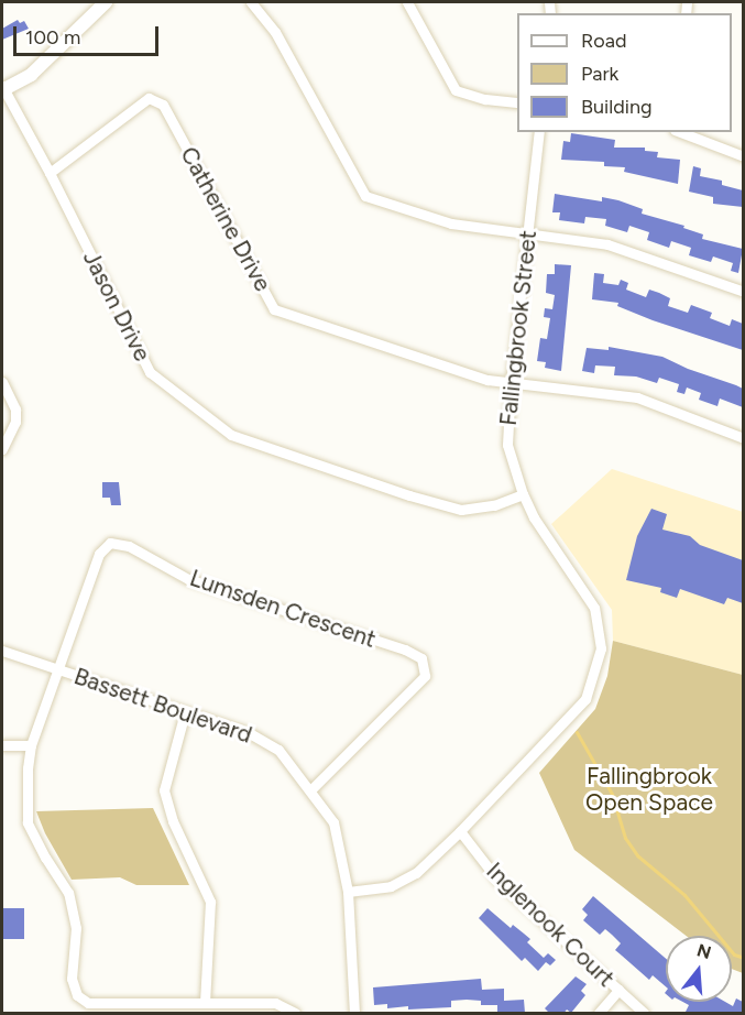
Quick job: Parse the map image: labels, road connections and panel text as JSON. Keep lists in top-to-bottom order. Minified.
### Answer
{"streets":{"street":["Catherine Drive","Jason Drive","Fallingbrook Street","Lumsden Crescent","Bassett Boulevard","Inglenook Court"]},"crossings":[["Catherine Drive","Jason Drive"],["Catherine Drive","Fallingbrook Street"],["Jason Drive","Fallingbrook Street"],["Fallingbrook Street","Bassett Boulevard"],["Fallingbrook Street","Inglenook Court"],["Lumsden Crescent","Bassett Boulevard"]],"parks":["Fallingbrook Open Space"],"legend":["Road","Park","Building"],"scale_bar":"100 m","north":"top"}
